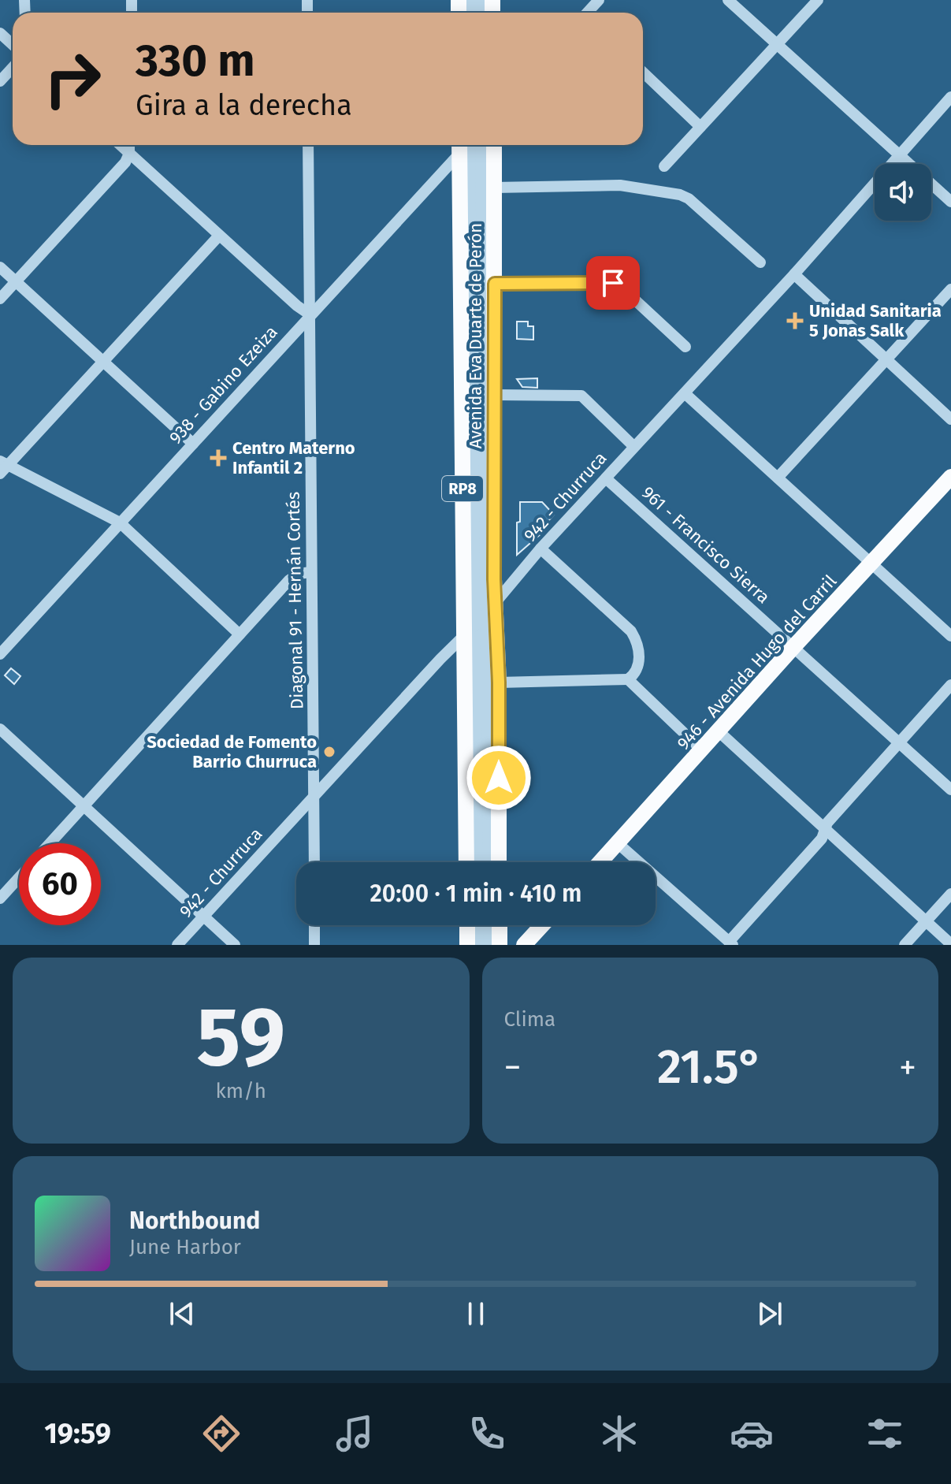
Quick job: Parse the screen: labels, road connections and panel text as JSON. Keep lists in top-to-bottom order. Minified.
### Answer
{"streets":{"main road":["Avenida Eva Duarte de Perón","RP8","946 - Avenida Hugo del Carril"],"street":["938 - Gabino Ezeiza","942 - Churruca","961 - Francisco Sierra","Diagonal 91 - Hernán Cortés"]},"crossings":[["Avenida Eva Duarte de Perón","942 - Churruca"],["938 - Gabino Ezeiza","Diagonal 91 - Hernán Cortés"],["942 - Churruca","961 - Francisco Sierra"],["942 - Churruca","Diagonal 91 - Hernán Cortés"],["961 - Francisco Sierra","946 - Avenida Hugo del Carril"]],"places":{"health":["Unidad Sanitaria 5 Jonas Salk","Centro Materno Infantil 2"],"other":["Sociedad de Fomento Barrio Churruca"]},"page":{"turn":["330 m","Gira a la derecha"],"limit":"60","trip":"20:00 · 1 min · 410 m","tile":[["59","km/h"],"Clima"],"heat":["−","21.5°","+"],"song":["Northbound","June Harbor"],"tabs":"19:59"}}
